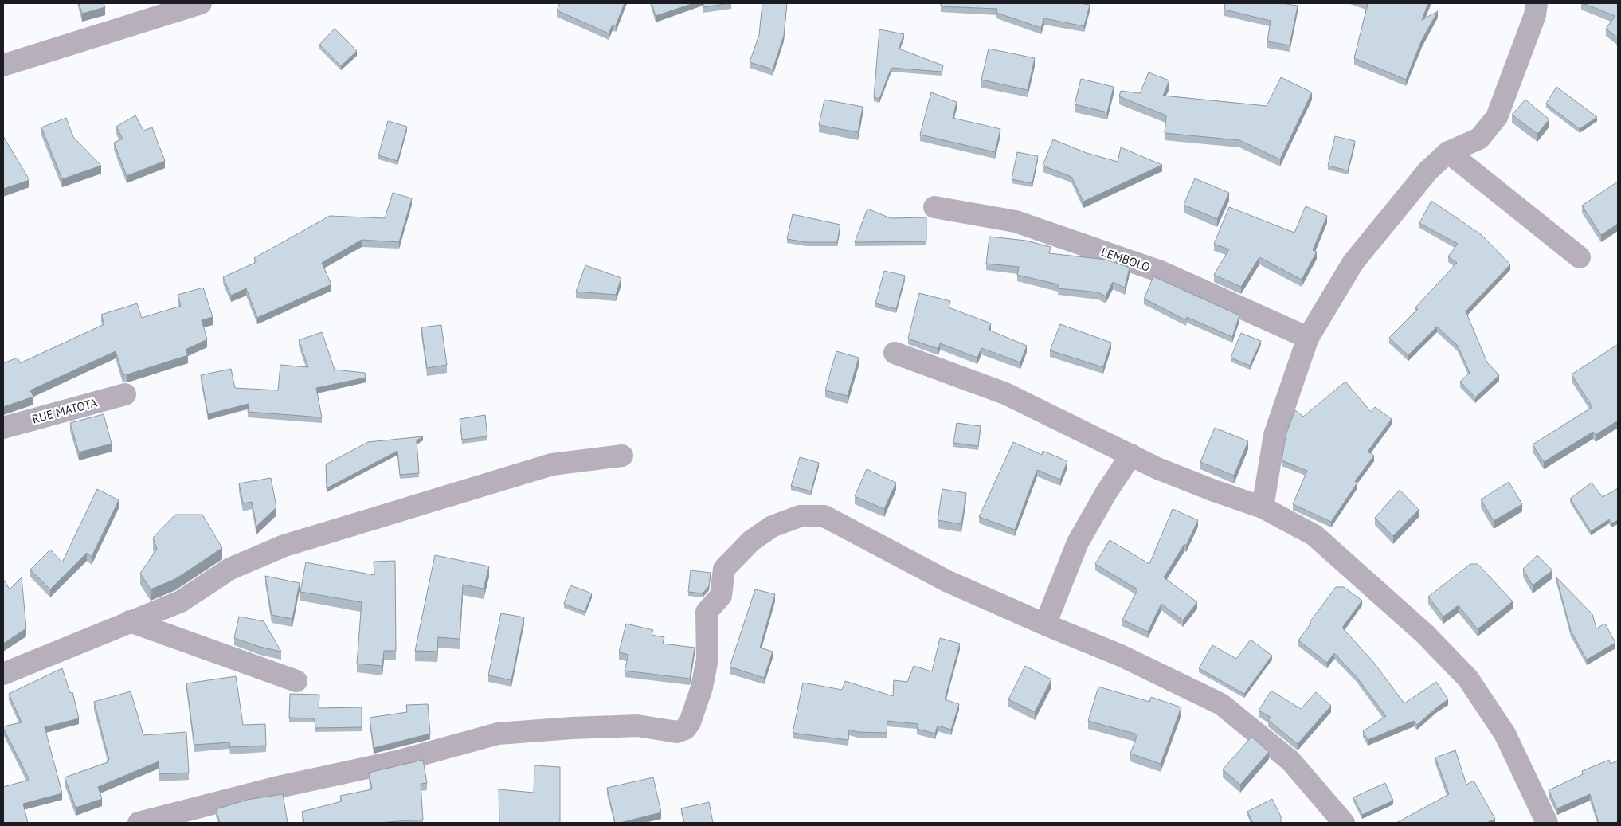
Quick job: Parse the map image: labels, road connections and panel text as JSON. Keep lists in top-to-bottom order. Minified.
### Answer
{"streets":{"street":["LEMBOLO","RUE MATOTA"]}}
